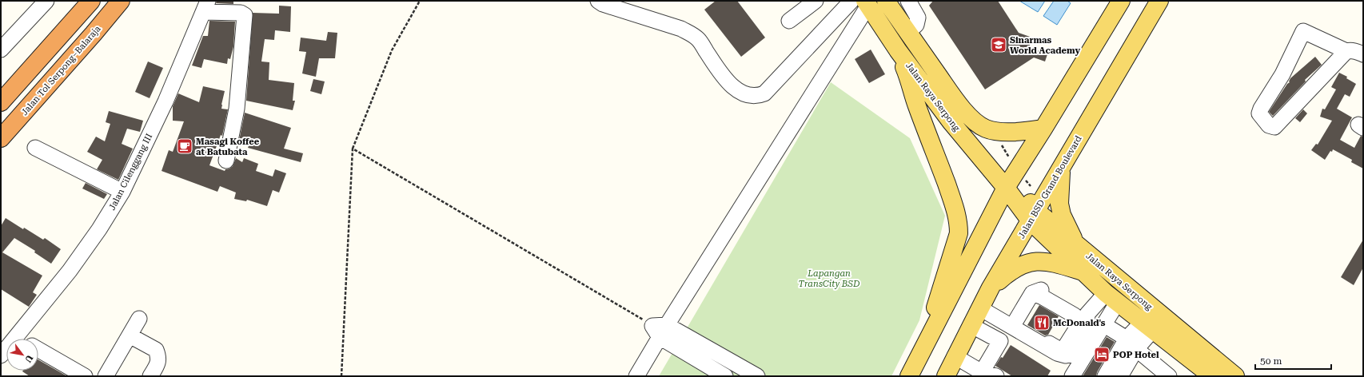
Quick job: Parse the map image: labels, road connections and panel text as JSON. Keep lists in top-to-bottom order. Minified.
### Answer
{"streets":{"highway":["Jalan Tol Serpong–Balaraja"],"main road":["Jalan Raya Serpong","Jalan BSD Grand Boulevard"],"street":["Jalan Cilenggang III"]},"crossings":[["Jalan Raya Serpong","Jalan BSD Grand Boulevard"]],"parks":["Lapangan TransCity BSD"],"places":{"school or university":["Sinarmas World Academy"],"cafe":["Masagi Koffee at Batubata"],"restaurant":["McDonald's"],"hotel":["POP Hotel"]},"scale_bar":"50 m","north":"bottom right"}
